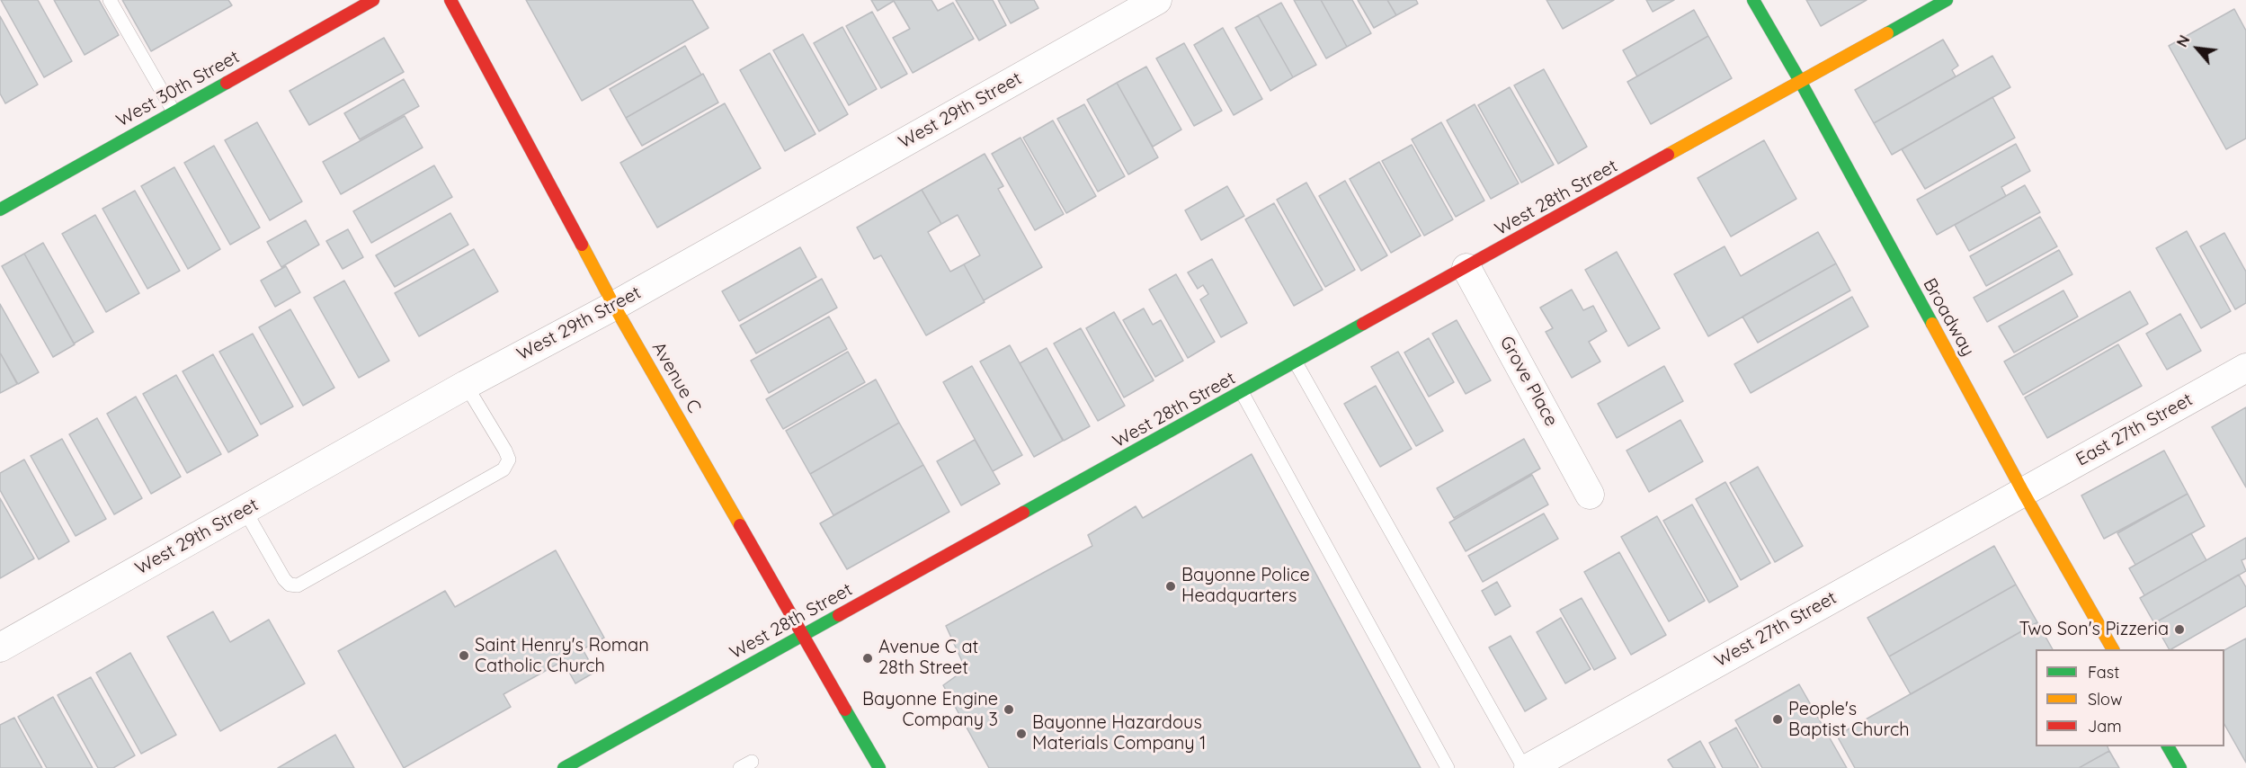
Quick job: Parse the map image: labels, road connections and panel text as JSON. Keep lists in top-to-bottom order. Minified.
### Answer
{"streets":{"street":["West 30th Street","West 29th Street","West 28th Street","Broadway","Avenue C","Grove Place","East 27th Street","West 27th Street"]},"crossings":[["West 29th Street","Avenue C"],["West 28th Street","Broadway"],["West 28th Street","Avenue C"],["West 28th Street","Grove Place"],["Broadway","East 27th Street"],["Broadway","West 27th Street"],["East 27th Street","West 27th Street"]],"places":["Bayonne Police Headquarters","Two Son's Pizzeria","Saint Henry's Roman Catholic Church","Avenue C at 28th Street","Bayonne Engine Company 3","People's Baptist Church","Bayonne Hazardous Materials Company 1"],"legend":["Fast","Slow","Jam"],"north":"top left"}
